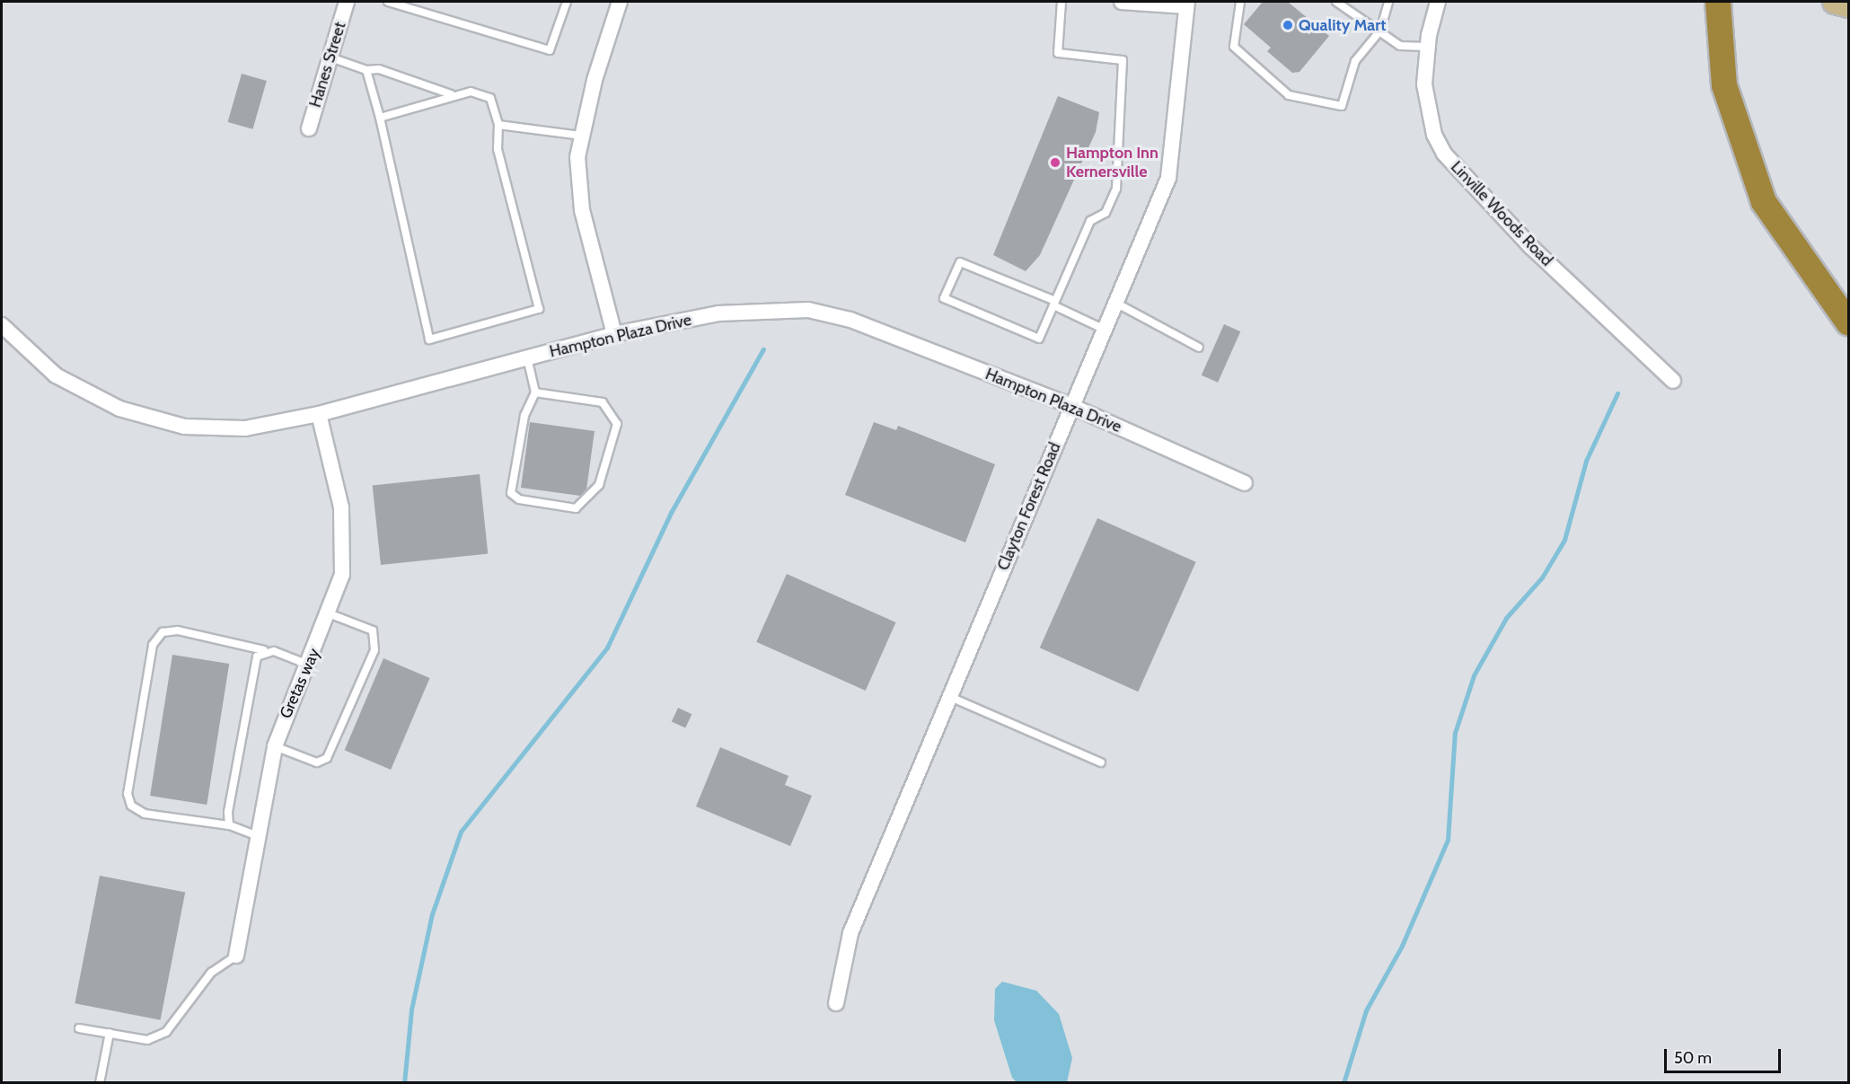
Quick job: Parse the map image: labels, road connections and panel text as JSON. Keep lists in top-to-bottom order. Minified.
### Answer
{"streets":{"street":["Hanes Street","Linville Woods Road","Hampton Plaza Drive","Clayton Forest Road","Gretas way"]},"crossings":[["Hampton Plaza Drive","Clayton Forest Road"],["Hampton Plaza Drive","Gretas way"]],"places":["Quality Mart","Hampton Inn Kernersville"],"scale_bar":"50 m"}
